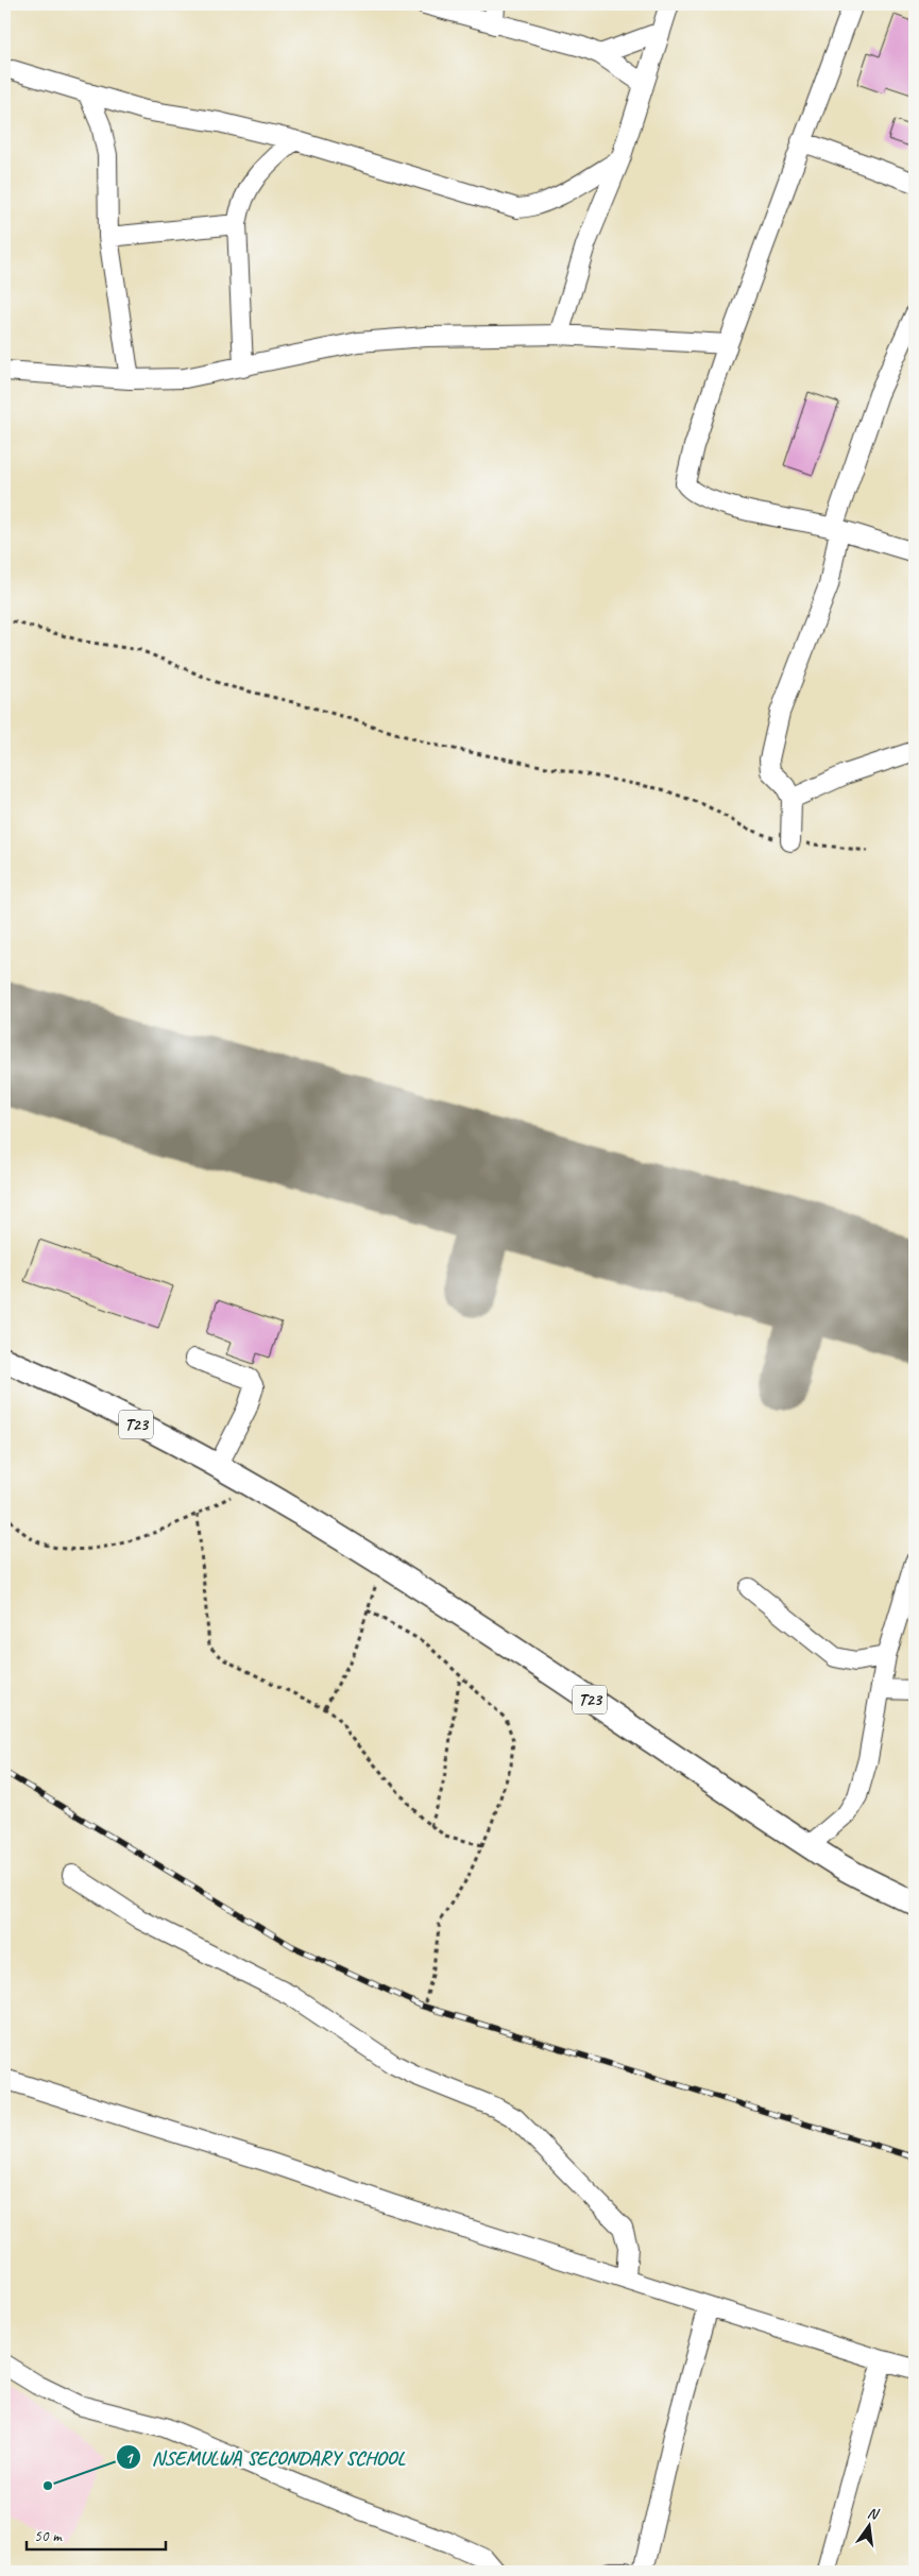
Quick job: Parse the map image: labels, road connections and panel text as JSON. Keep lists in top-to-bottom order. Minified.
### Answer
{"streets":{"main road":["T23"]},"places":["NSEMULWA SECONDARY SCHOOL"],"scale_bar":"50 m","north":"top"}
